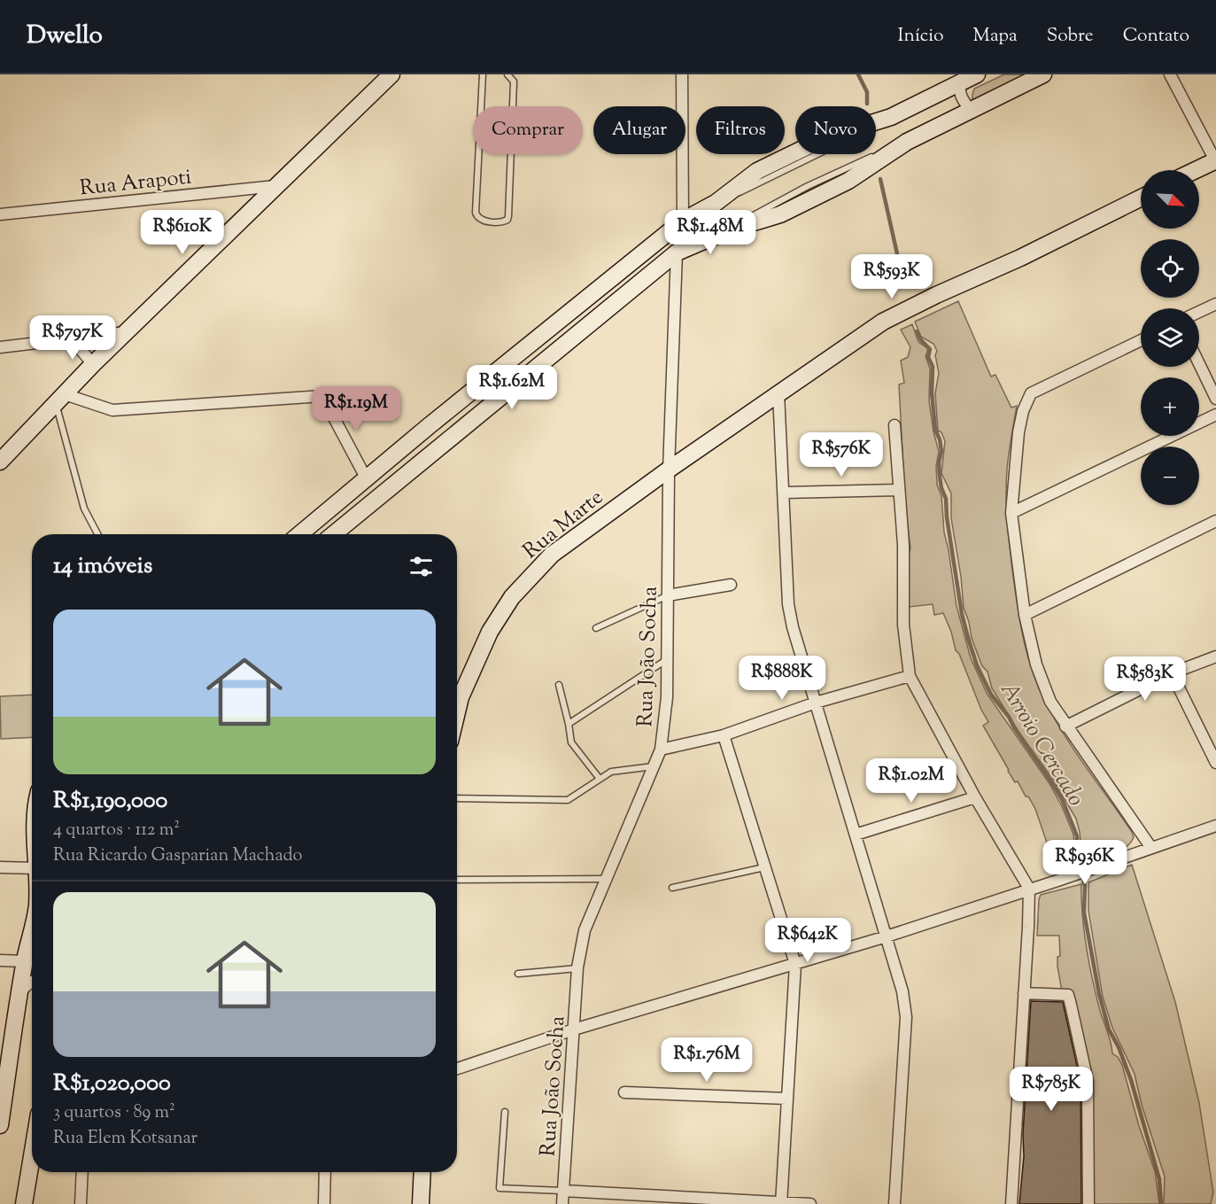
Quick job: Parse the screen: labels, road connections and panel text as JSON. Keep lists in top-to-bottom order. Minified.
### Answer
{"streets":{"street":["Rua Arapoti","Rua Marte","Rua João Socha"]},"crossings":[["Rua Marte","Rua João Socha"]],"water":["Arroio Cercado"],"north":"bottom right","page":{"header":"Dwello","nav":["Início","Mapa","Sobre","Contato"],"chip":["Comprar","Alugar","Filtros","Novo"],"map_buttons":["+","−"],"price":["R$610K","R$1.48M","R$593K","R$797K","R$1.62M","R$1.19M","R$576K","R$888K","R$583K","R$1.02M","R$936K","R$642K","R$1.76M","R$785K"],"heading":"14 imóveis","list":[{"name":"R$1,190,000","note":"4 quartos · 112 m² · Rua Ricardo Gasparian Machado"},{"name":"R$1,020,000","note":"3 quartos · 89 m² · Rua Elem Kotsanar"}]}}
